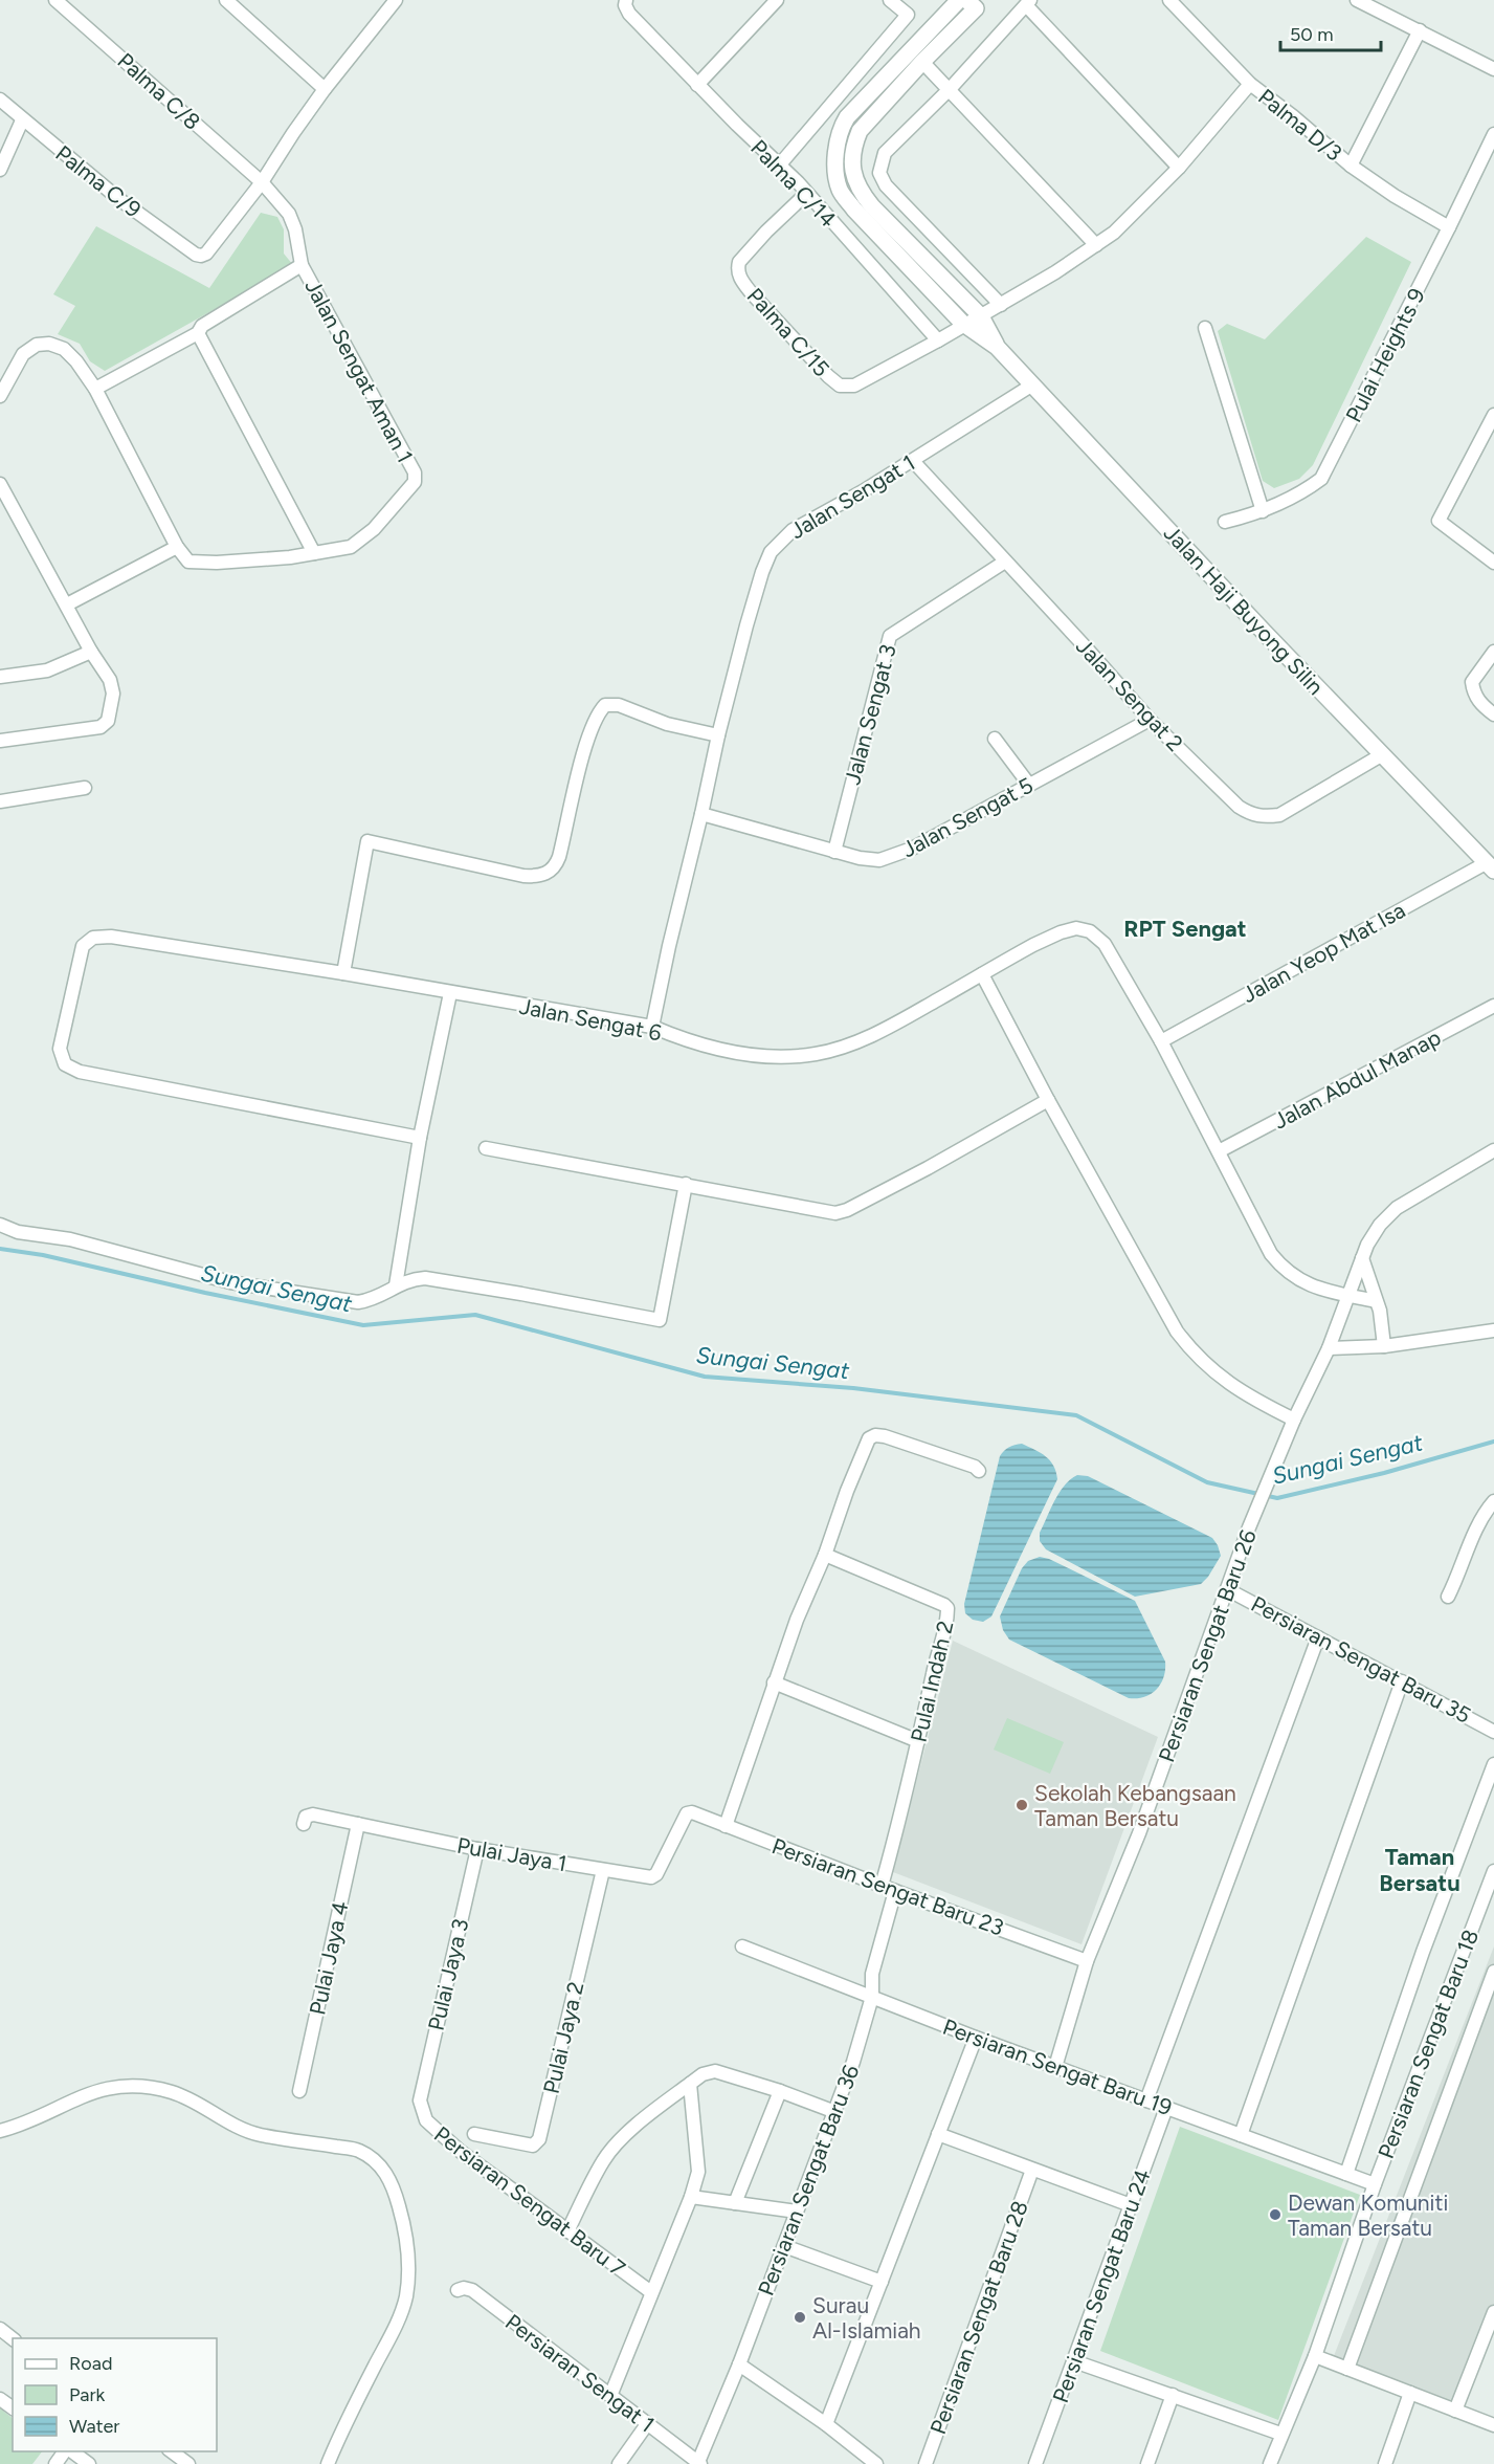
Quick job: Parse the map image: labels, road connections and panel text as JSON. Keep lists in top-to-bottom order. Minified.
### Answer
{"streets":{"street":["Palma C/8","Palma D/3","Palma C/9","Palma C/14","Palma C/15","Pulai Heights 9","Jalan Sengat Aman 1","Jalan Sengat 1","Jalan Haji Buyong Silin","Jalan Sengat 2","Jalan Sengat 3","Jalan Sengat 5","Jalan Yeop Mat Isa","Jalan Sengat 6","Jalan Abdul Manap","Persiaran Sengat Baru 26","Persiaran Sengat Baru 35","Pulai Indah 2","Pulai Jaya 1","Persiaran Sengat Baru 23","Pulai Jaya 4","Pulai Jaya 3","Pulai Jaya 2","Persiaran Sengat Baru 18","Persiaran Sengat Baru 19","Persiaran Sengat Baru 36","Persiaran Sengat Baru 7","Persiaran Sengat Baru 24","Persiaran Sengat Baru 28","Persiaran Sengat 1"]},"crossings":[["Palma C/8","Palma C/9"],["Palma C/8","Jalan Sengat Aman 1"],["Palma D/3","Pulai Heights 9"],["Palma C/9","Jalan Sengat Aman 1"],["Palma C/14","Palma C/15"],["Jalan Sengat 1","Jalan Haji Buyong Silin"],["Jalan Sengat 1","Jalan Sengat 2"],["Jalan Sengat 1","Jalan Sengat 5"],["Jalan Sengat 1","Jalan Sengat 6"],["Jalan Haji Buyong Silin","Jalan Sengat 2"],["Jalan Haji Buyong Silin","Jalan Yeop Mat Isa"],["Jalan Sengat 2","Jalan Sengat 3"],["Jalan Sengat 2","Jalan Sengat 5"],["Jalan Sengat 3","Jalan Sengat 5"],["Jalan Yeop Mat Isa","Jalan Sengat 6"],["Persiaran Sengat Baru 26","Persiaran Sengat Baru 35"],["Persiaran Sengat Baru 26","Persiaran Sengat Baru 23"],["Persiaran Sengat Baru 26","Persiaran Sengat Baru 19"],["Pulai Indah 2","Persiaran Sengat Baru 23"],["Pulai Jaya 1","Persiaran Sengat Baru 23"],["Pulai Jaya 1","Pulai Jaya 4"],["Pulai Jaya 1","Pulai Jaya 3"],["Pulai Jaya 1","Pulai Jaya 2"],["Persiaran Sengat Baru 23","Persiaran Sengat Baru 36"],["Pulai Jaya 3","Persiaran Sengat Baru 7"],["Persiaran Sengat Baru 18","Persiaran Sengat Baru 19"],["Persiaran Sengat Baru 19","Persiaran Sengat Baru 36"],["Persiaran Sengat Baru 19","Persiaran Sengat Baru 24"],["Persiaran Sengat Baru 36","Persiaran Sengat 1"]],"districts":["RPT Sengat","Taman Bersatu"],"water":["Sungai Sengat"],"places":["Sekolah Kebangsaan Taman Bersatu","Dewan Komuniti Taman Bersatu","Surau Al-Islamiah"],"legend":["Road","Park","Water"],"scale_bar":"50 m"}
